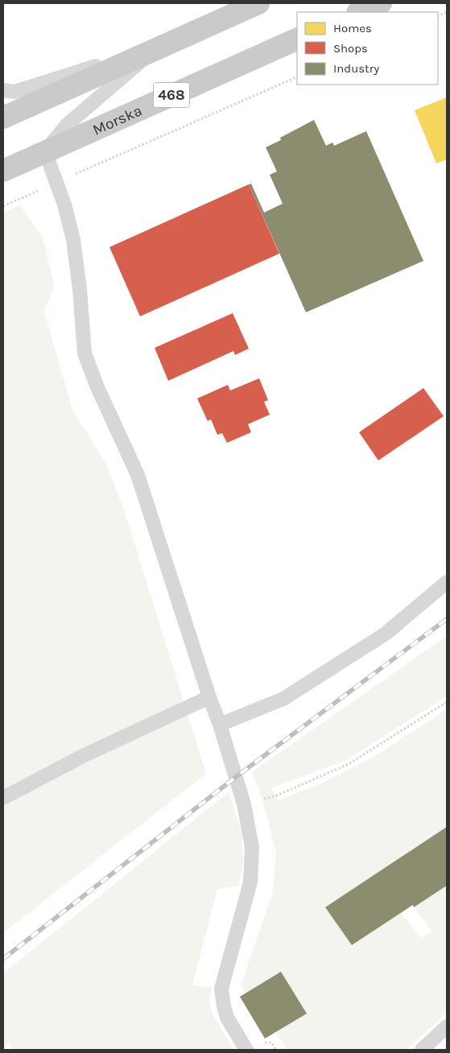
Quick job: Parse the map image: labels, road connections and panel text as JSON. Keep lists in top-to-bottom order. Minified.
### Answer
{"streets":{"main road":["468","Morska"]},"legend":["Homes","Shops","Industry"]}
